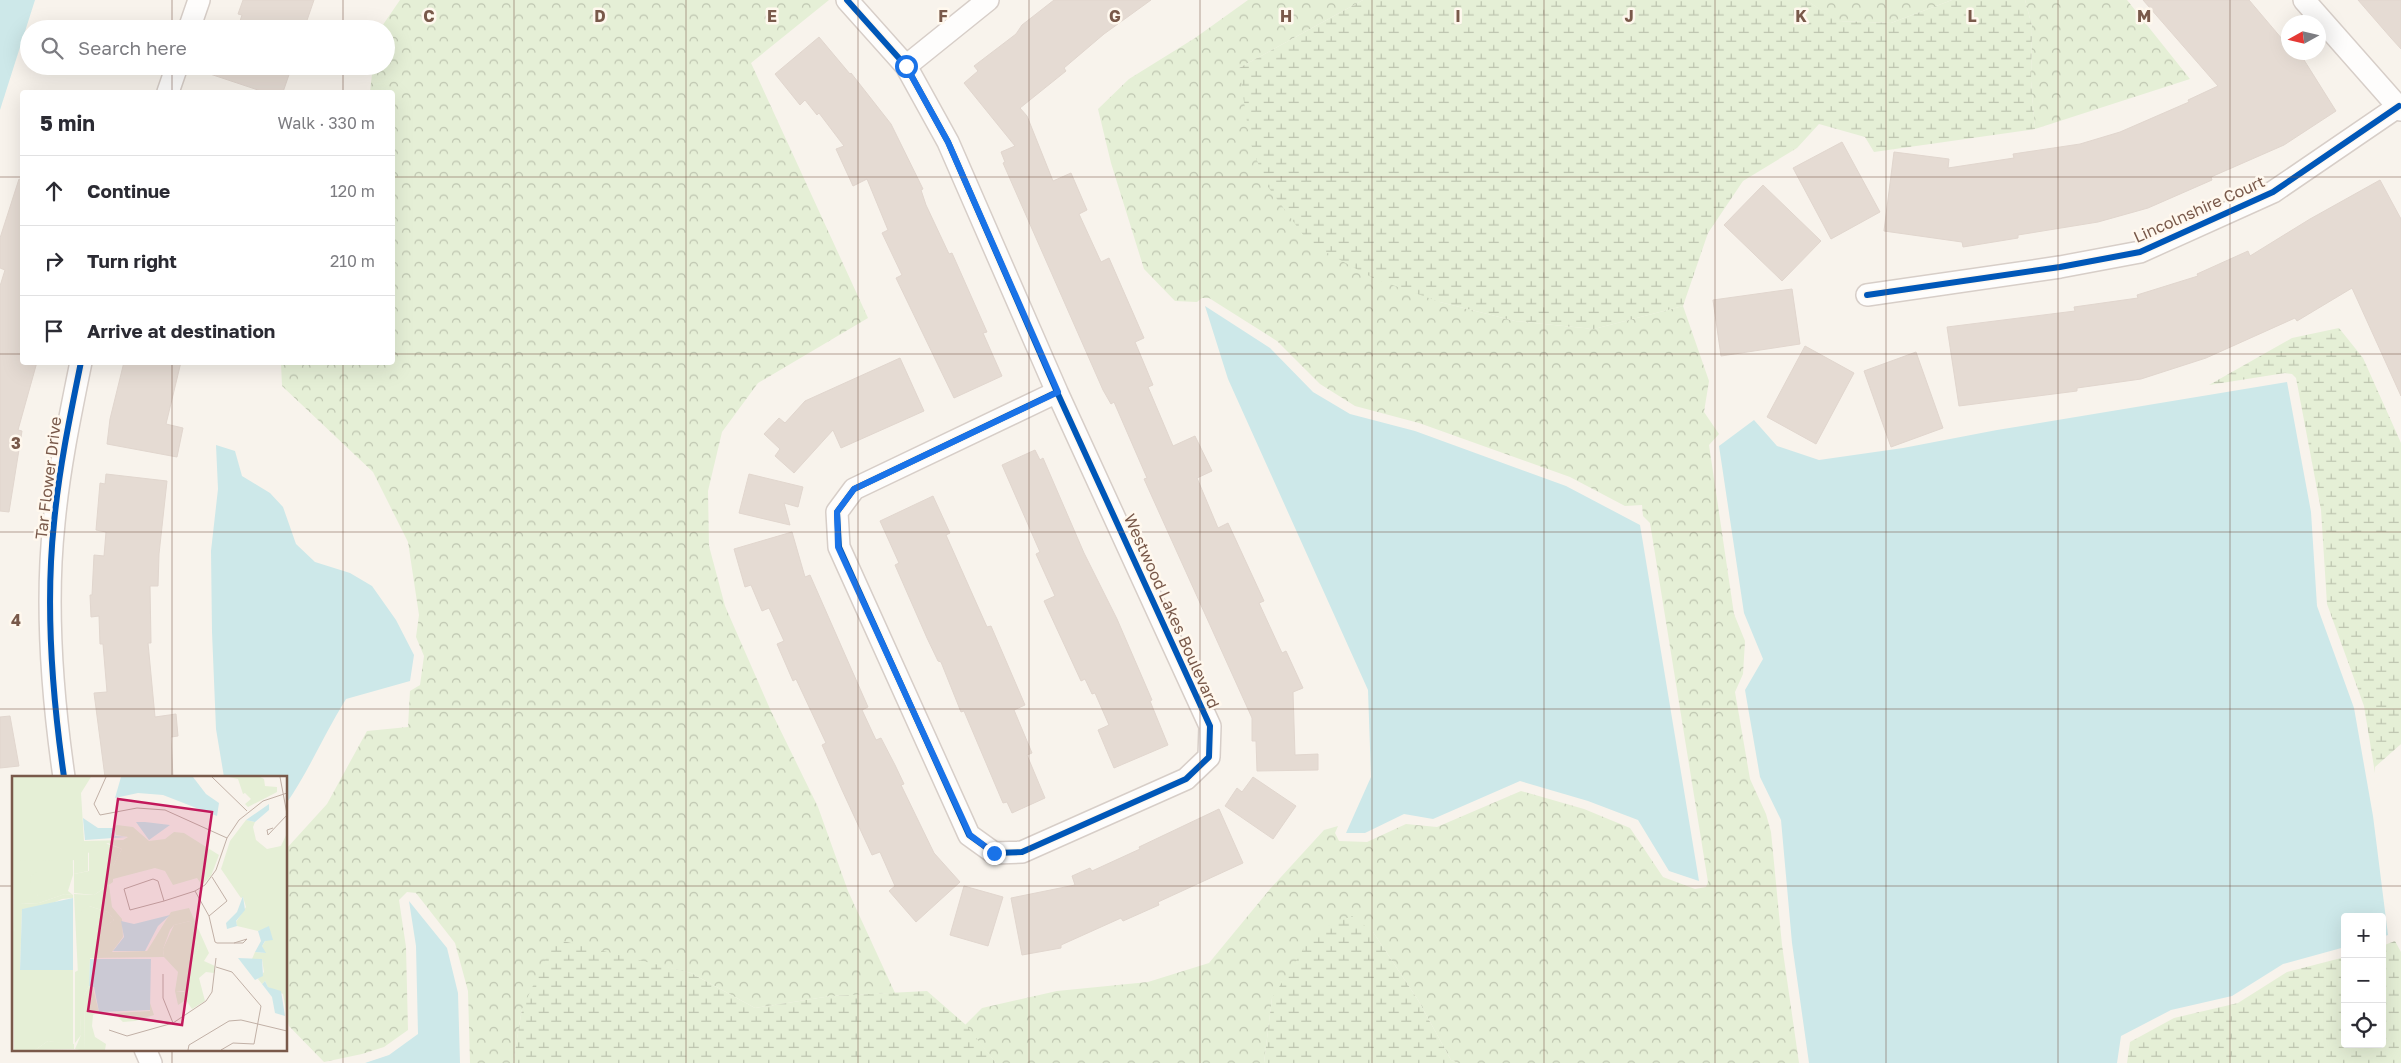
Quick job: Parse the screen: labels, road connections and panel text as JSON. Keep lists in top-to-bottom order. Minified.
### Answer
{"streets":{"street":["Lincolnshire Court","Tar Flower Drive","Westwood Lakes Boulevard"]},"north":"left","page":{"search":"Search here","heading":["5 min","Walk · 330 m"],"list":[["Continue","120 m"],["Turn right","210 m"],"Arrive at destination"],"map_buttons":["+","−"]},"grid":{"columns":["C","D","E","F","G","H","I","J","K","L","M"],"rows":["3","4"]}}
